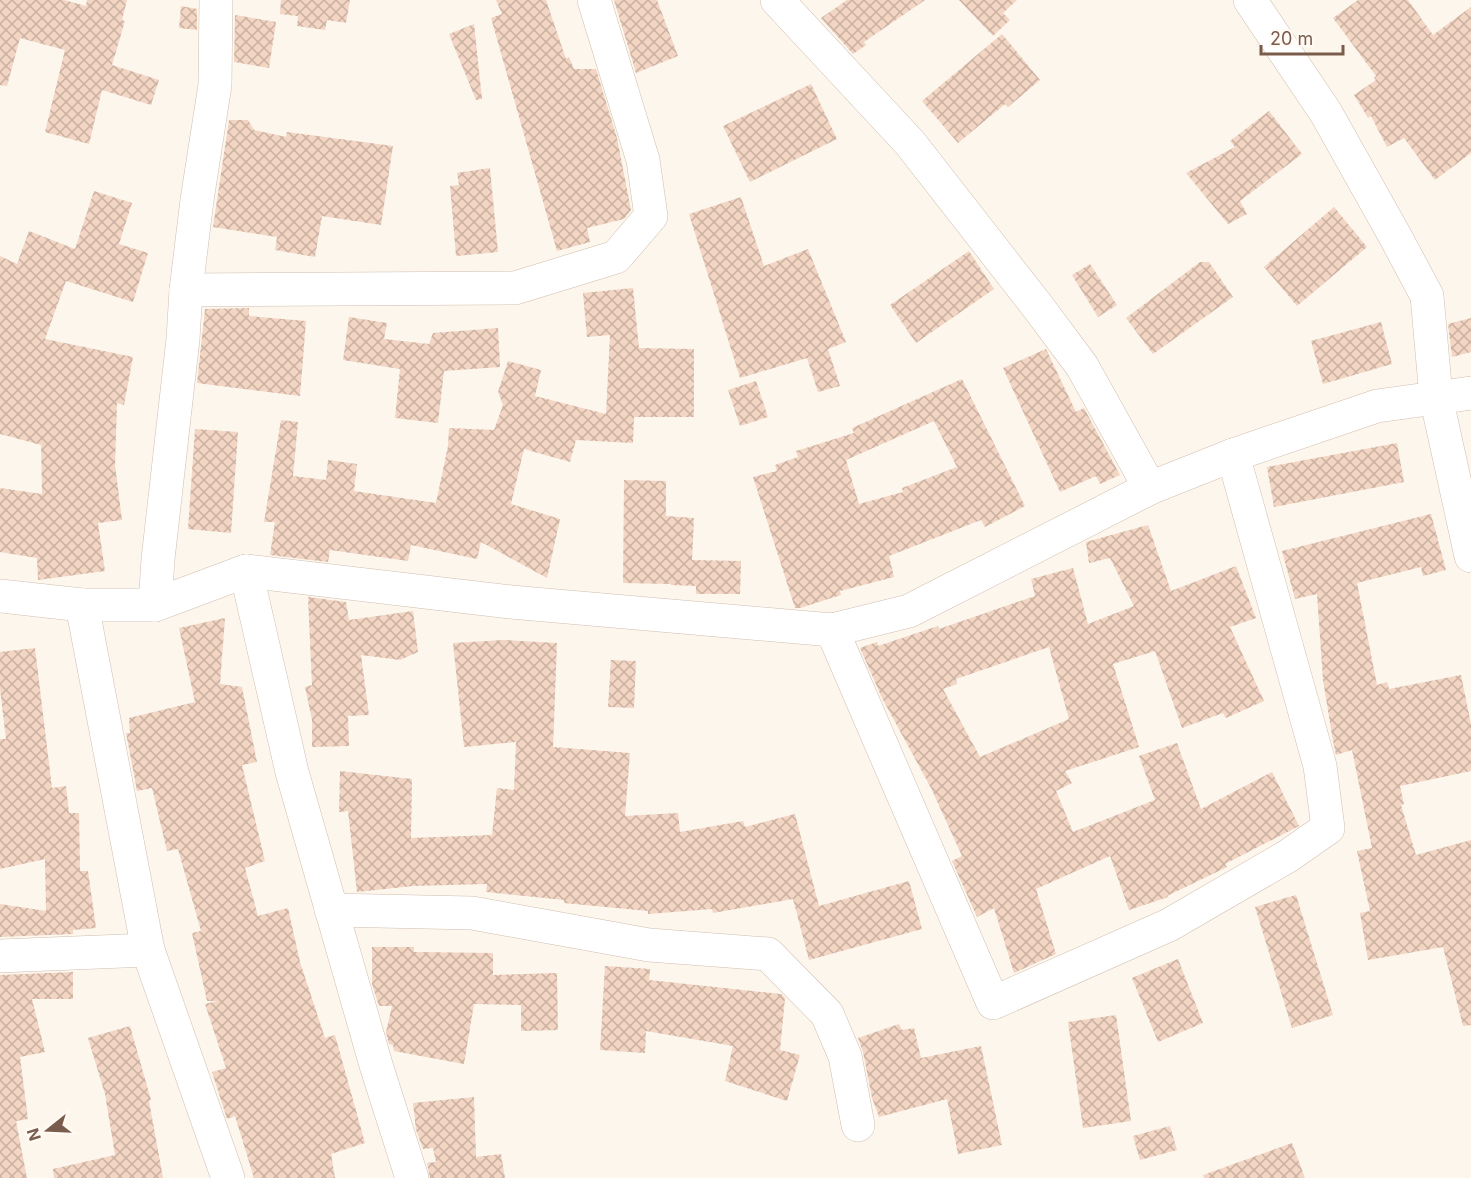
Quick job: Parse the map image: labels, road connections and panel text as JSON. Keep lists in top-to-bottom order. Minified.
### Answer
{"scale_bar":"20 m","north":"left"}
